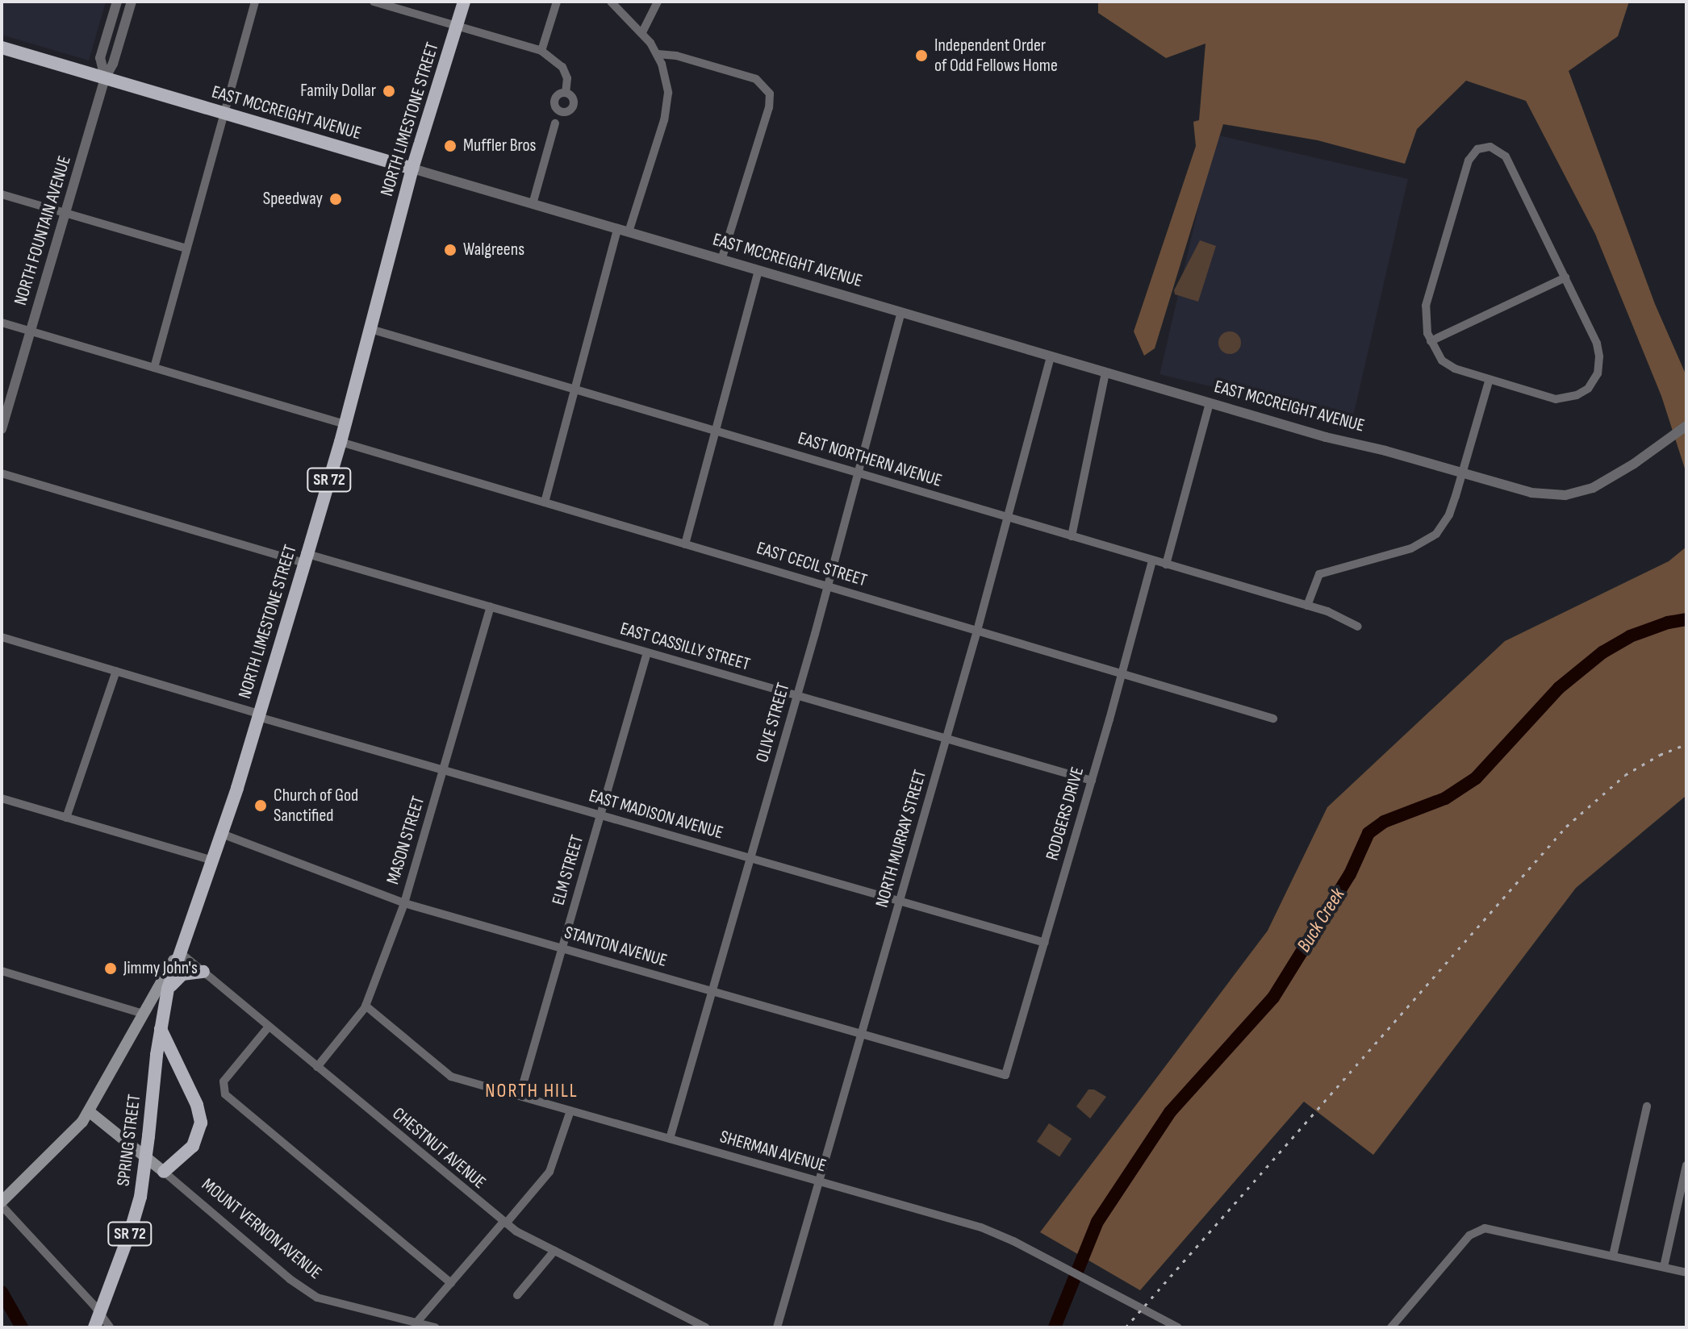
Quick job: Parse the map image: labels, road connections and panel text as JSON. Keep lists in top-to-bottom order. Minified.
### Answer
{"streets":{"main road":["EAST MCCREIGHT AVENUE","NORTH LIMESTONE STREET","SR 72","SPRING STREET","MOUNT VERNON AVENUE"],"street":["NORTH FOUNTAIN AVENUE","EAST NORTHERN AVENUE","EAST CECIL STREET","EAST CASSILLY STREET","OLIVE STREET","RODGERS DRIVE","EAST MADISON AVENUE","NORTH MURRAY STREET","MASON STREET","ELM STREET","STANTON AVENUE","CHESTNUT AVENUE","SHERMAN AVENUE"]},"crossings":[["EAST MCCREIGHT AVENUE","NORTH LIMESTONE STREET"],["EAST MCCREIGHT AVENUE","NORTH FOUNTAIN AVENUE"],["EAST MCCREIGHT AVENUE","OLIVE STREET"],["EAST MCCREIGHT AVENUE","NORTH MURRAY STREET"],["NORTH LIMESTONE STREET","EAST NORTHERN AVENUE"],["NORTH LIMESTONE STREET","EAST CECIL STREET"],["NORTH LIMESTONE STREET","EAST CASSILLY STREET"],["NORTH LIMESTONE STREET","EAST MADISON AVENUE"],["NORTH LIMESTONE STREET","STANTON AVENUE"],["NORTH LIMESTONE STREET","SPRING STREET"],["NORTH LIMESTONE STREET","CHESTNUT AVENUE"],["NORTH LIMESTONE STREET","MOUNT VERNON AVENUE"],["EAST NORTHERN AVENUE","OLIVE STREET"],["EAST NORTHERN AVENUE","RODGERS DRIVE"],["EAST NORTHERN AVENUE","NORTH MURRAY STREET"],["EAST CECIL STREET","OLIVE STREET"],["EAST CECIL STREET","RODGERS DRIVE"],["EAST CECIL STREET","NORTH MURRAY STREET"],["EAST CASSILLY STREET","OLIVE STREET"],["EAST CASSILLY STREET","RODGERS DRIVE"],["EAST CASSILLY STREET","NORTH MURRAY STREET"],["EAST CASSILLY STREET","MASON STREET"],["EAST CASSILLY STREET","ELM STREET"],["OLIVE STREET","EAST MADISON AVENUE"],["OLIVE STREET","STANTON AVENUE"],["OLIVE STREET","SHERMAN AVENUE"],["RODGERS DRIVE","EAST MADISON AVENUE"],["RODGERS DRIVE","STANTON AVENUE"],["EAST MADISON AVENUE","NORTH MURRAY STREET"],["EAST MADISON AVENUE","MASON STREET"],["EAST MADISON AVENUE","ELM STREET"],["NORTH MURRAY STREET","STANTON AVENUE"],["NORTH MURRAY STREET","SHERMAN AVENUE"],["MASON STREET","STANTON AVENUE"],["MASON STREET","CHESTNUT AVENUE"],["MASON STREET","SHERMAN AVENUE"],["ELM STREET","STANTON AVENUE"],["ELM STREET","SHERMAN AVENUE"],["SPRING STREET","CHESTNUT AVENUE"]],"districts":["NORTH HILL"],"water":["Buck Creek"],"places":["Independent Order of Odd Fellows Home","Family Dollar","Muffler Bros","Speedway","Walgreens","Church of God Sanctified","Jimmy John's"]}
